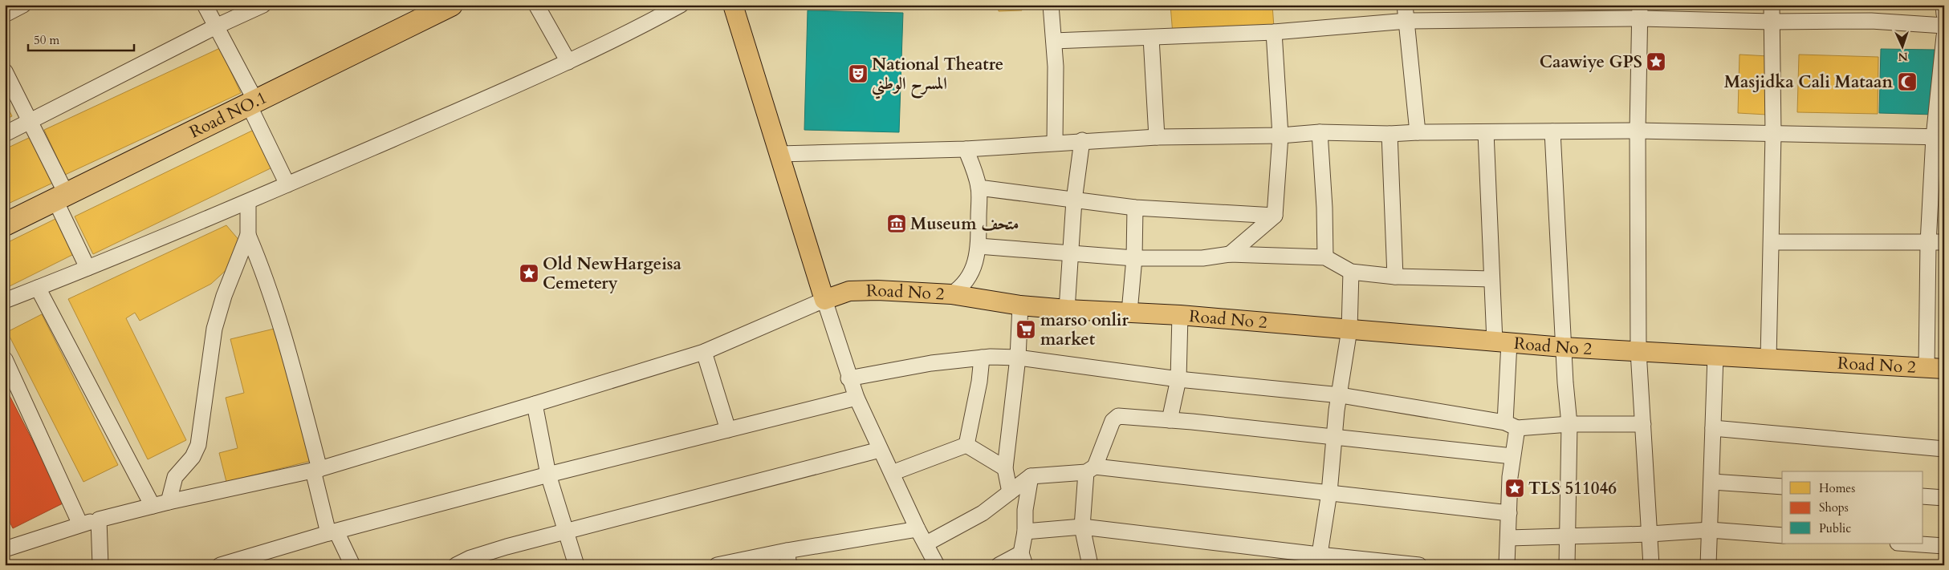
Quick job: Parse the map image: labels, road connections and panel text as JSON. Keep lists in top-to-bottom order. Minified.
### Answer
{"streets":{"highway":["Road NO.1"],"main road":["Road No 2"]},"places":{"place":["Caawiye GPS","Old NewHargeisa Cemetery","TLS 511046"],"theatre":["National Theatre المسرح الوطني"],"mosque":["Masjidka Cali Mataan"],"museum":["Museum متحف"],"supermarket":["marso onlir market"]},"legend":["Homes","Shops","Public"],"scale_bar":"50 m","north":"bottom"}
